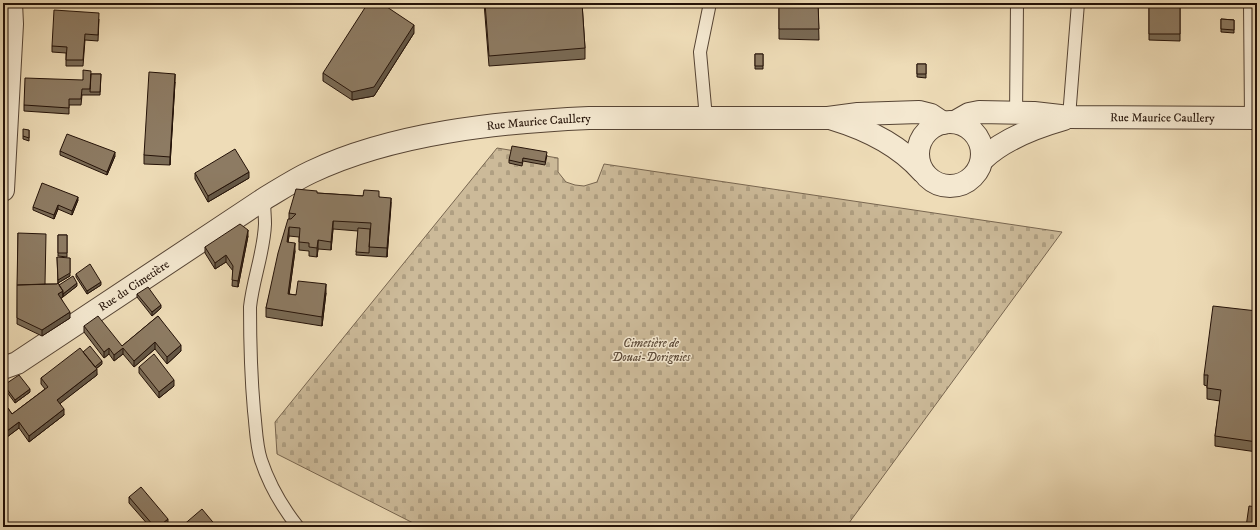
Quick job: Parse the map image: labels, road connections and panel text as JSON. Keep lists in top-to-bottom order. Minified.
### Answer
{"streets":{"street":["Rue Maurice Caullery","Rue du Cimetière"]},"crossings":[["Rue Maurice Caullery","Rue du Cimetière"]],"parks":["Cimetière de Douai-Dorignies"]}
